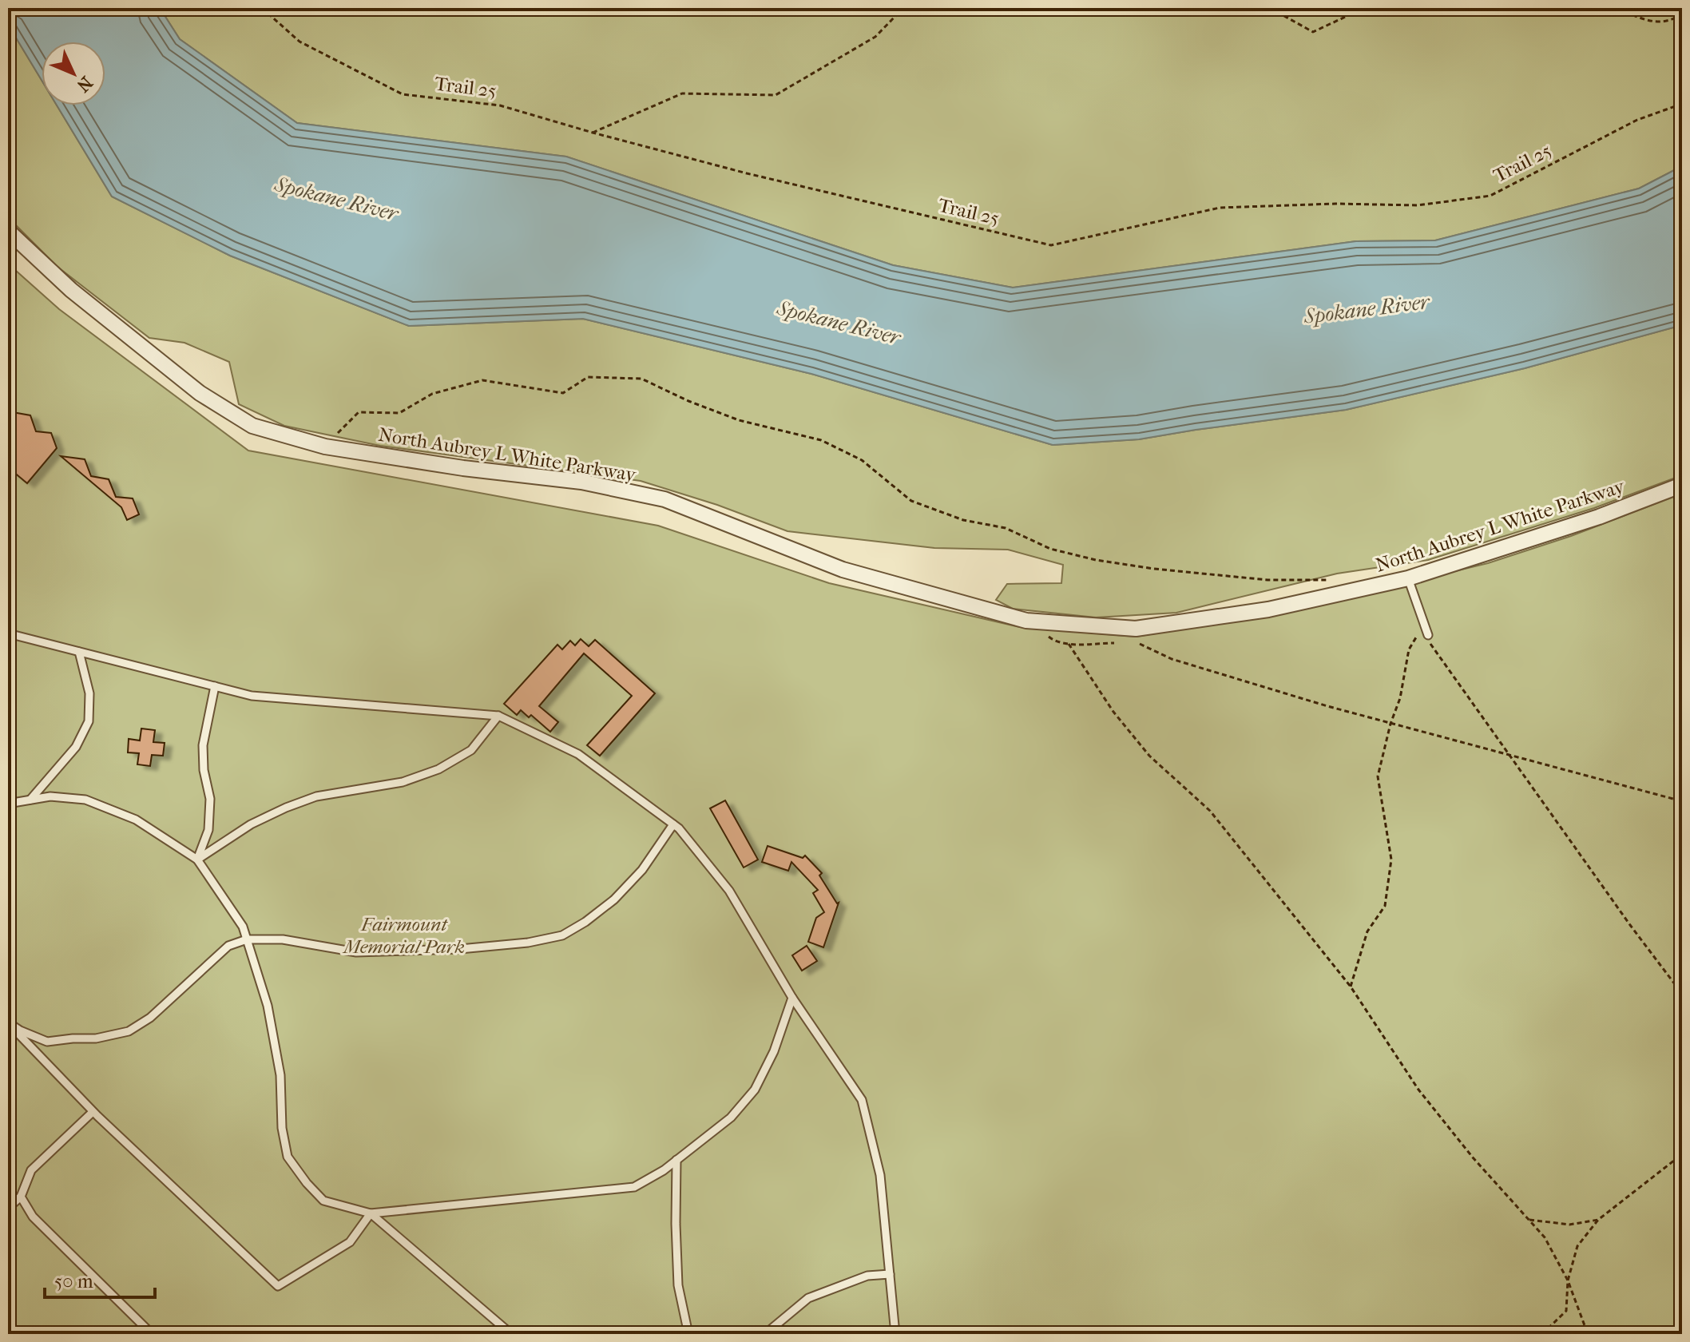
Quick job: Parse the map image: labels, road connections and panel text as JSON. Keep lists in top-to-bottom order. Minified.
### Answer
{"streets":{"street":["North Aubrey L White Parkway"],"path":["Trail 25"]},"water":["Spokane River"],"parks":["Fairmount Memorial Park"],"scale_bar":"50 m","north":"bottom right"}
